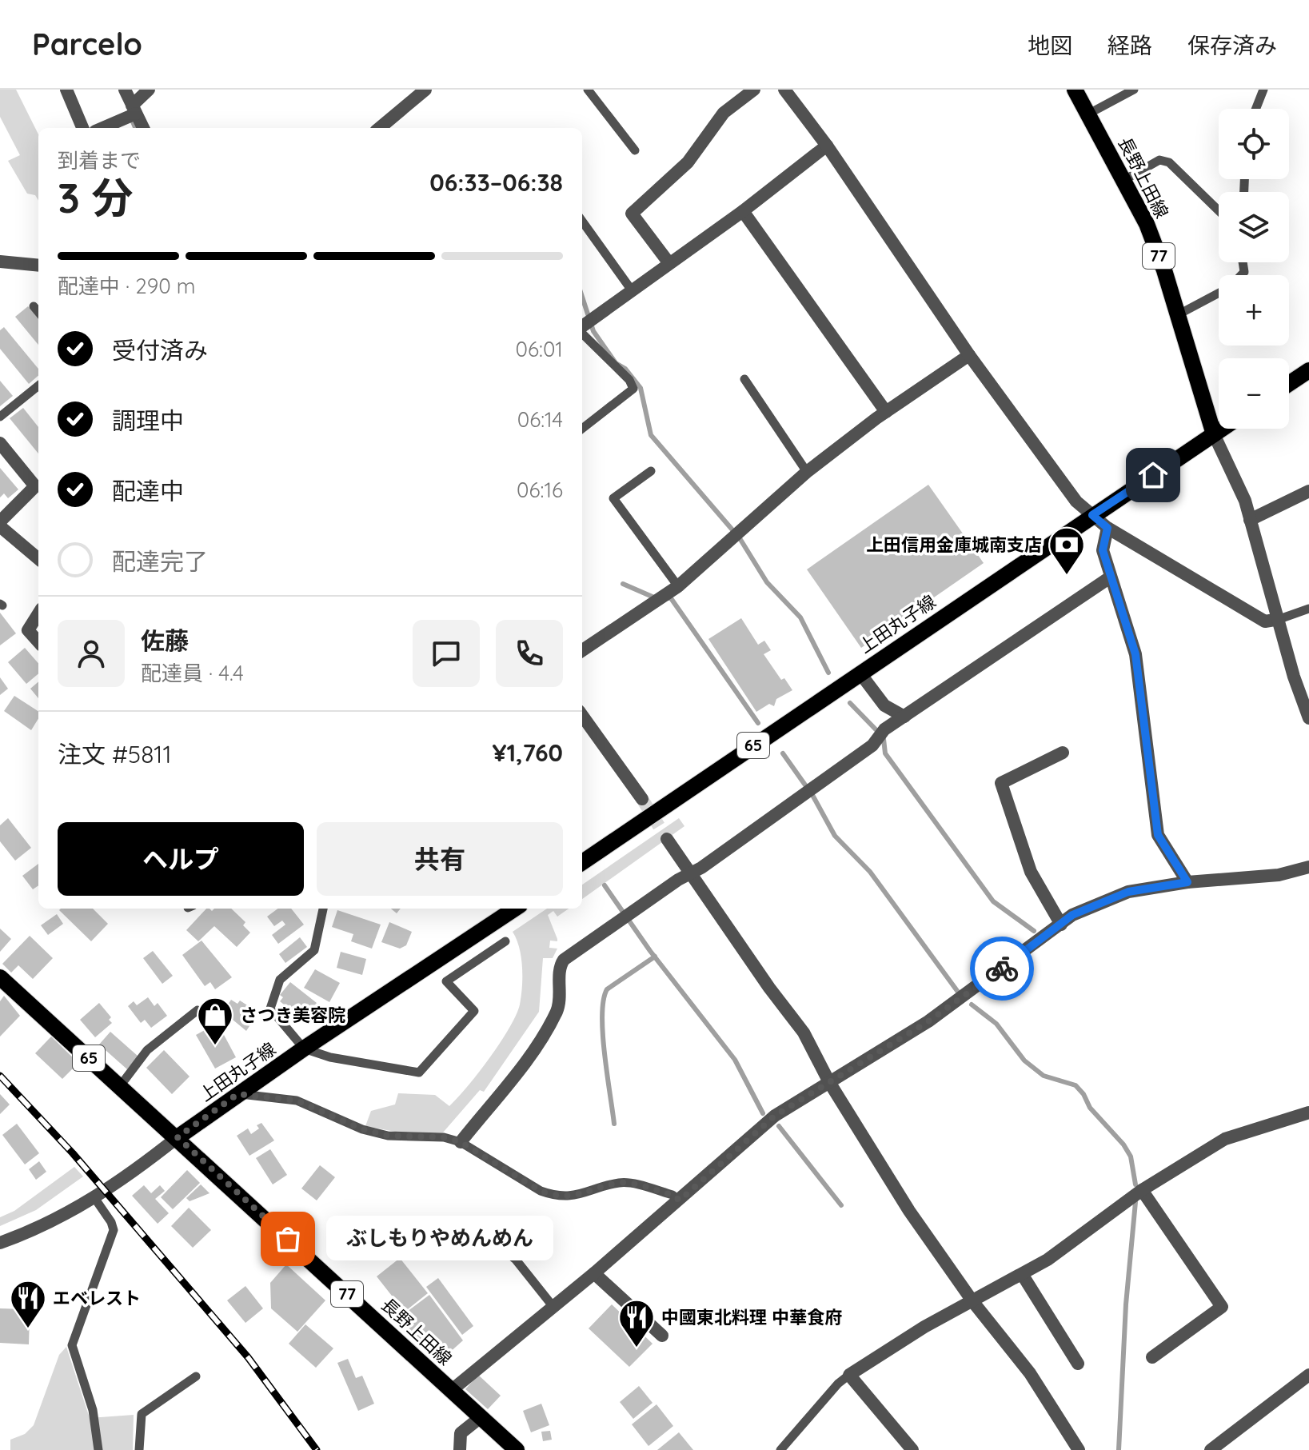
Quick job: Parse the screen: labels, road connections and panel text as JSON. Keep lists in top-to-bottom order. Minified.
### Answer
{"streets":{"main road":["長野上田線","77","上田丸子線","65"]},"crossings":[["長野上田線","上田丸子線"],["長野上田線","65"],["上田丸子線","65"]],"places":{"bank":["上田信用金庫城南支店"],"shop":["さつき美容院"],"other":["ぶしもりやめんめん"],"restaurant":["エベレスト","中國東北料理 中華食府"]},"page":{"header":"Parcelo","nav":["地図","経路","保存済み"],"map_buttons":["+","−"],"heading":["3 分","到着まで","06:33–06:38"],"panel":["佐藤","配達員 · 4.4","注文 #5811","¥1,760"],"bar":"配達中 · 290 m","list":[["受付済み","06:01"],["調理中","06:14"],["配達中","06:16"],"配達完了"],"buttons":["ヘルプ","共有"],"bubble":"ぶしもりやめんめん"}}
